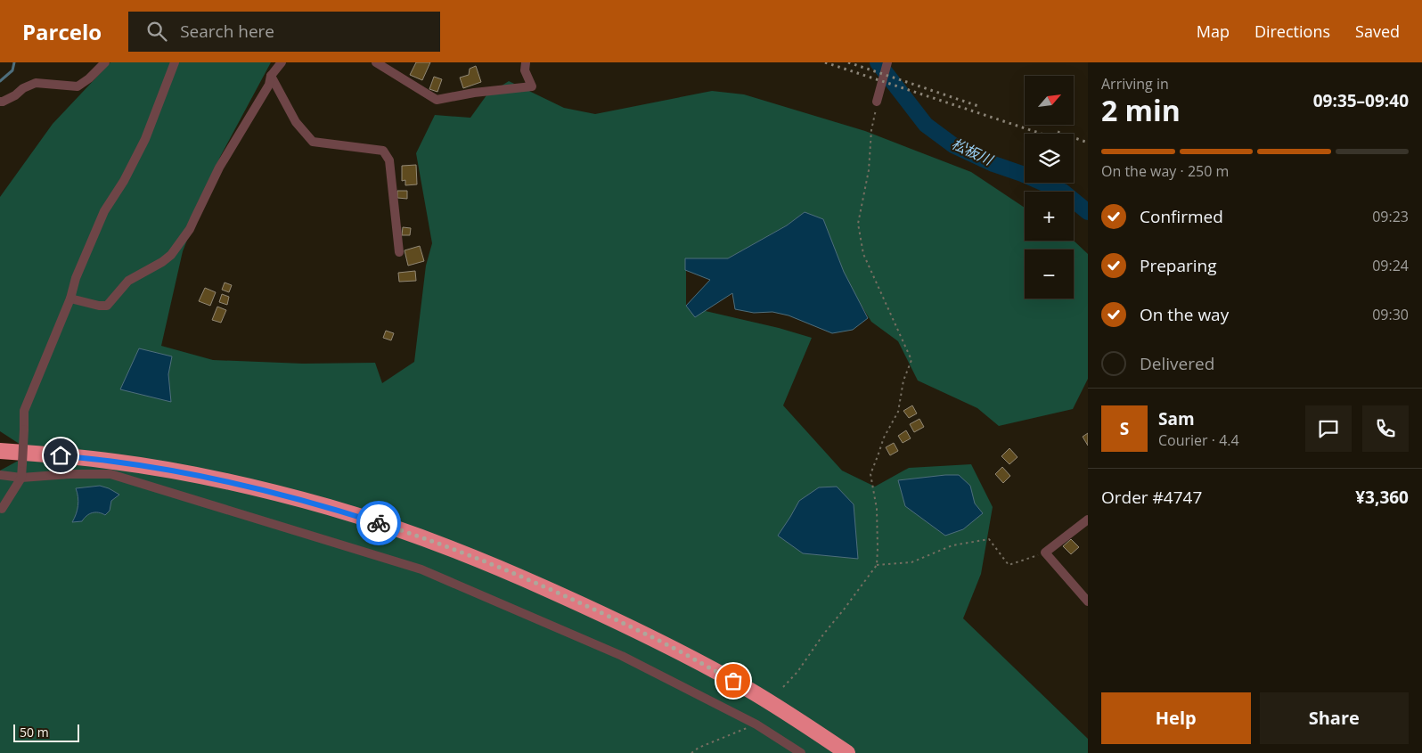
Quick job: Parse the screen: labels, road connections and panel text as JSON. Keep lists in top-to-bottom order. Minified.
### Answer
{"water":["松板川"],"scale_bar":"50 m","north":"top right","page":{"header":"Parcelo","search":"Search here","nav":["Map","Directions","Saved"],"heading":["2 min","Arriving in","09:35–09:40"],"panel":["Sam","Courier · 4.4","Order #4747","¥3,360"],"map_buttons":["+","−"],"bar":"On the way · 250 m","list":[["Confirmed","09:23"],["Preparing","09:24"],["On the way","09:30"],"Delivered"],"round":"S","buttons":["Help","Share"],"scale":"50 m"}}
